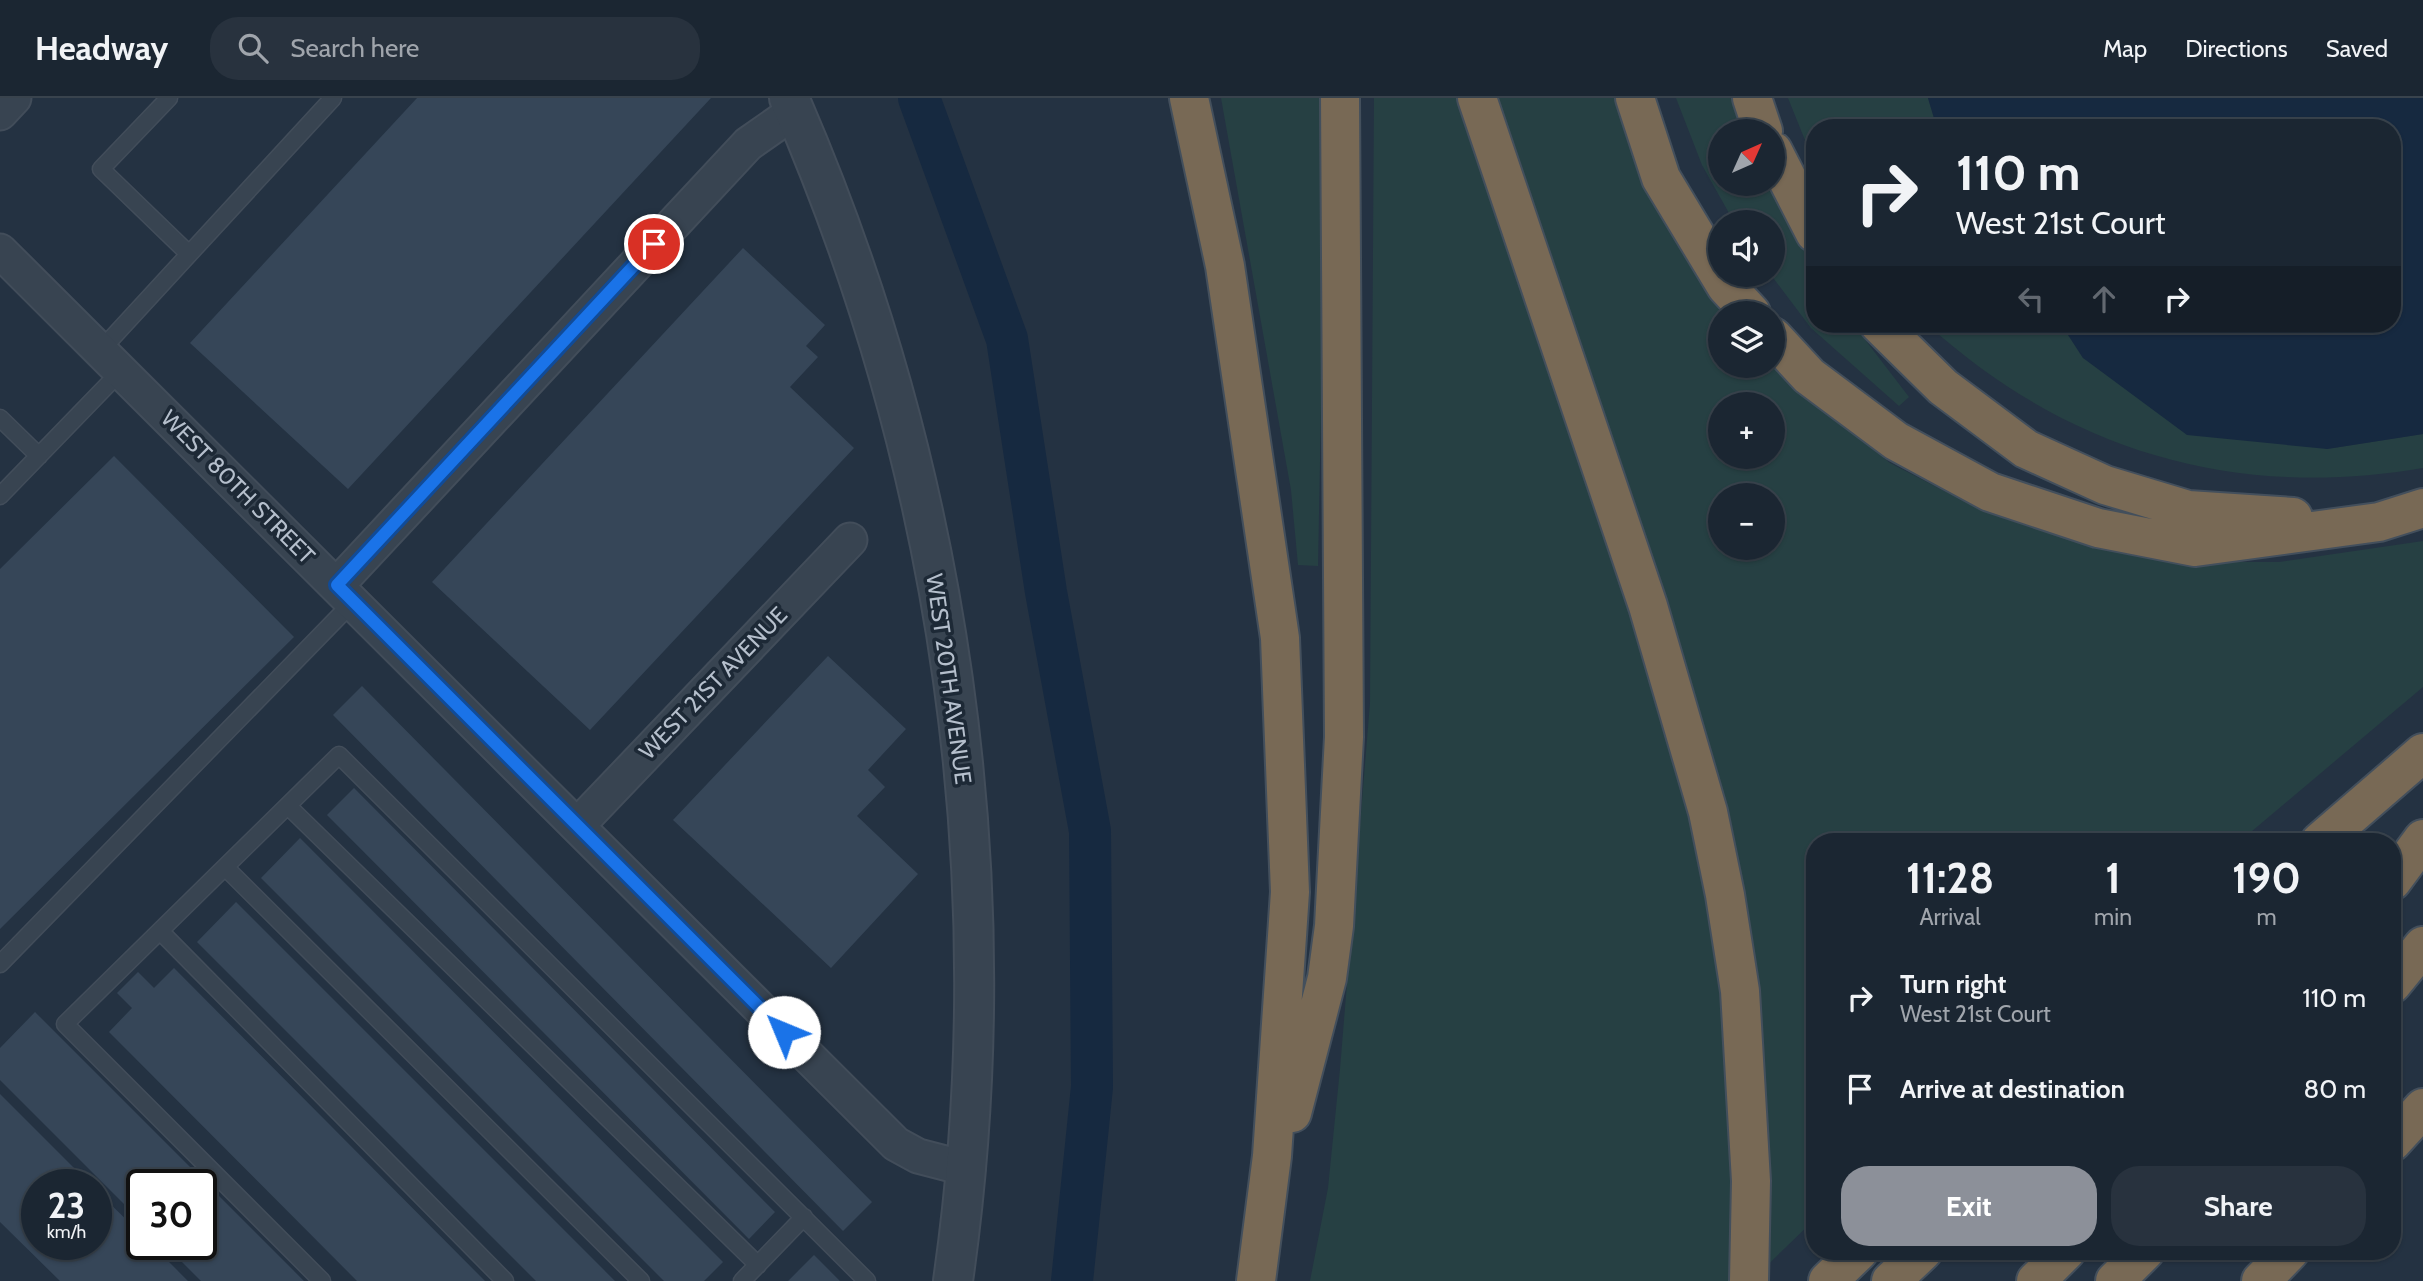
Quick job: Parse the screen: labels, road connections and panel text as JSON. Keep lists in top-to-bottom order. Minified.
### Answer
{"streets":{"street":["WEST 80TH STREET","WEST 20TH AVENUE","WEST 21ST AVENUE"]},"crossings":[["WEST 80TH STREET","WEST 20TH AVENUE"],["WEST 80TH STREET","WEST 21ST AVENUE"]],"north":"top right","page":{"header":"Headway","search":"Search here","nav":["Map","Directions","Saved"],"map_buttons":["+","−"],"turn":["110 m","West 21st Court"],"eta":["11:28","Arrival","1","min","190","m"],"list":[{"name":"Turn right","note":"West 21st Court","value":"110 m"},{"name":"Arrive at destination","value":"80 m"}],"buttons":["Exit","Share"],"speed":"23 km/h","limit":"30"}}
